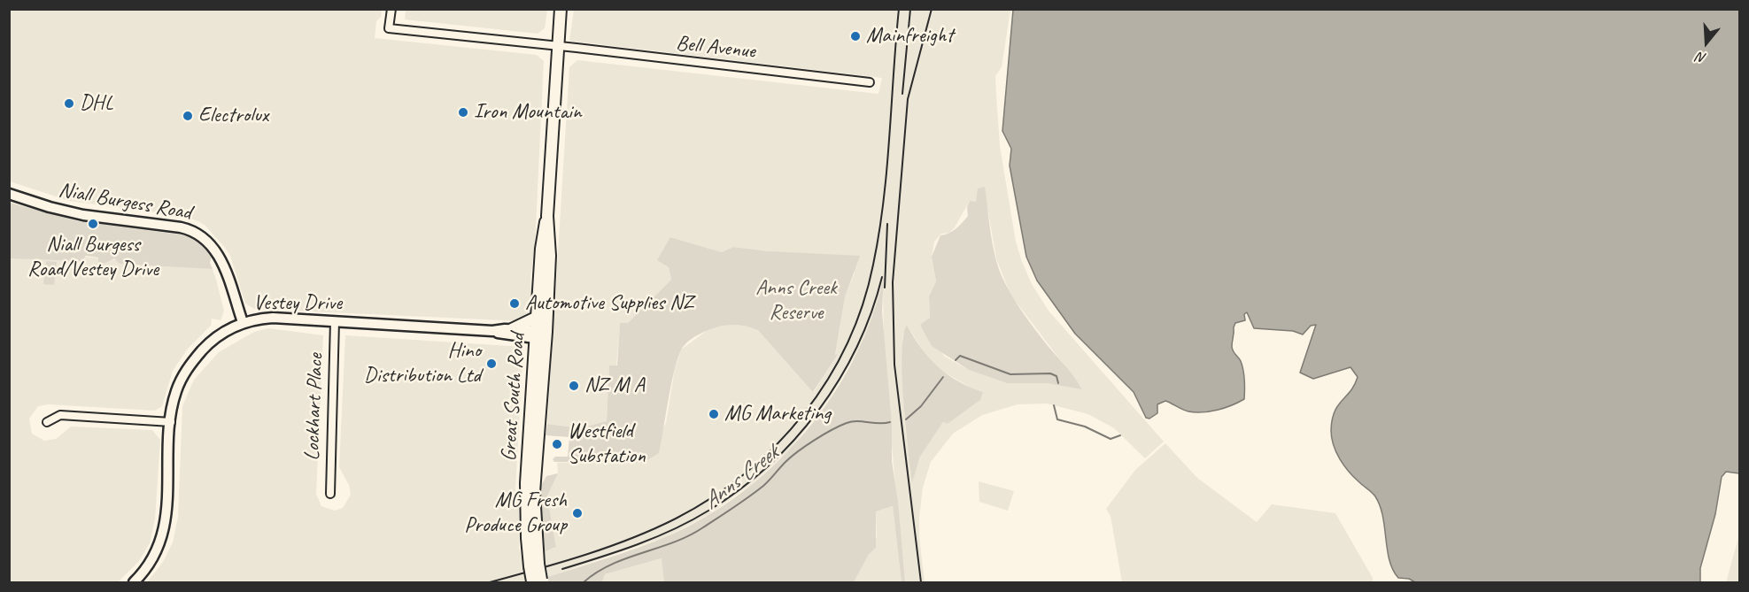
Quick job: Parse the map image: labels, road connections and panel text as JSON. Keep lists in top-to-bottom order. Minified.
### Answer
{"streets":{"main road":["Great South Road"],"street":["Bell Avenue","Niall Burgess Road","Vestey Drive","Lockhart Place"]},"crossings":[["Bell Avenue","Great South Road"],["Niall Burgess Road","Vestey Drive"],["Vestey Drive","Great South Road"],["Vestey Drive","Lockhart Place"]],"water":["Anns Creek"],"parks":["Anns Creek Reserve"],"places":["Mainfreight","DHL","Iron Mountain","Electrolux","Niall Burgess Road/Vestey Drive","Automotive Supplies NZ","Hino Distribution Ltd","NZ M A","MG Marketing","Westfield Substation","MG Fresh Produce Group"],"north":"bottom"}
